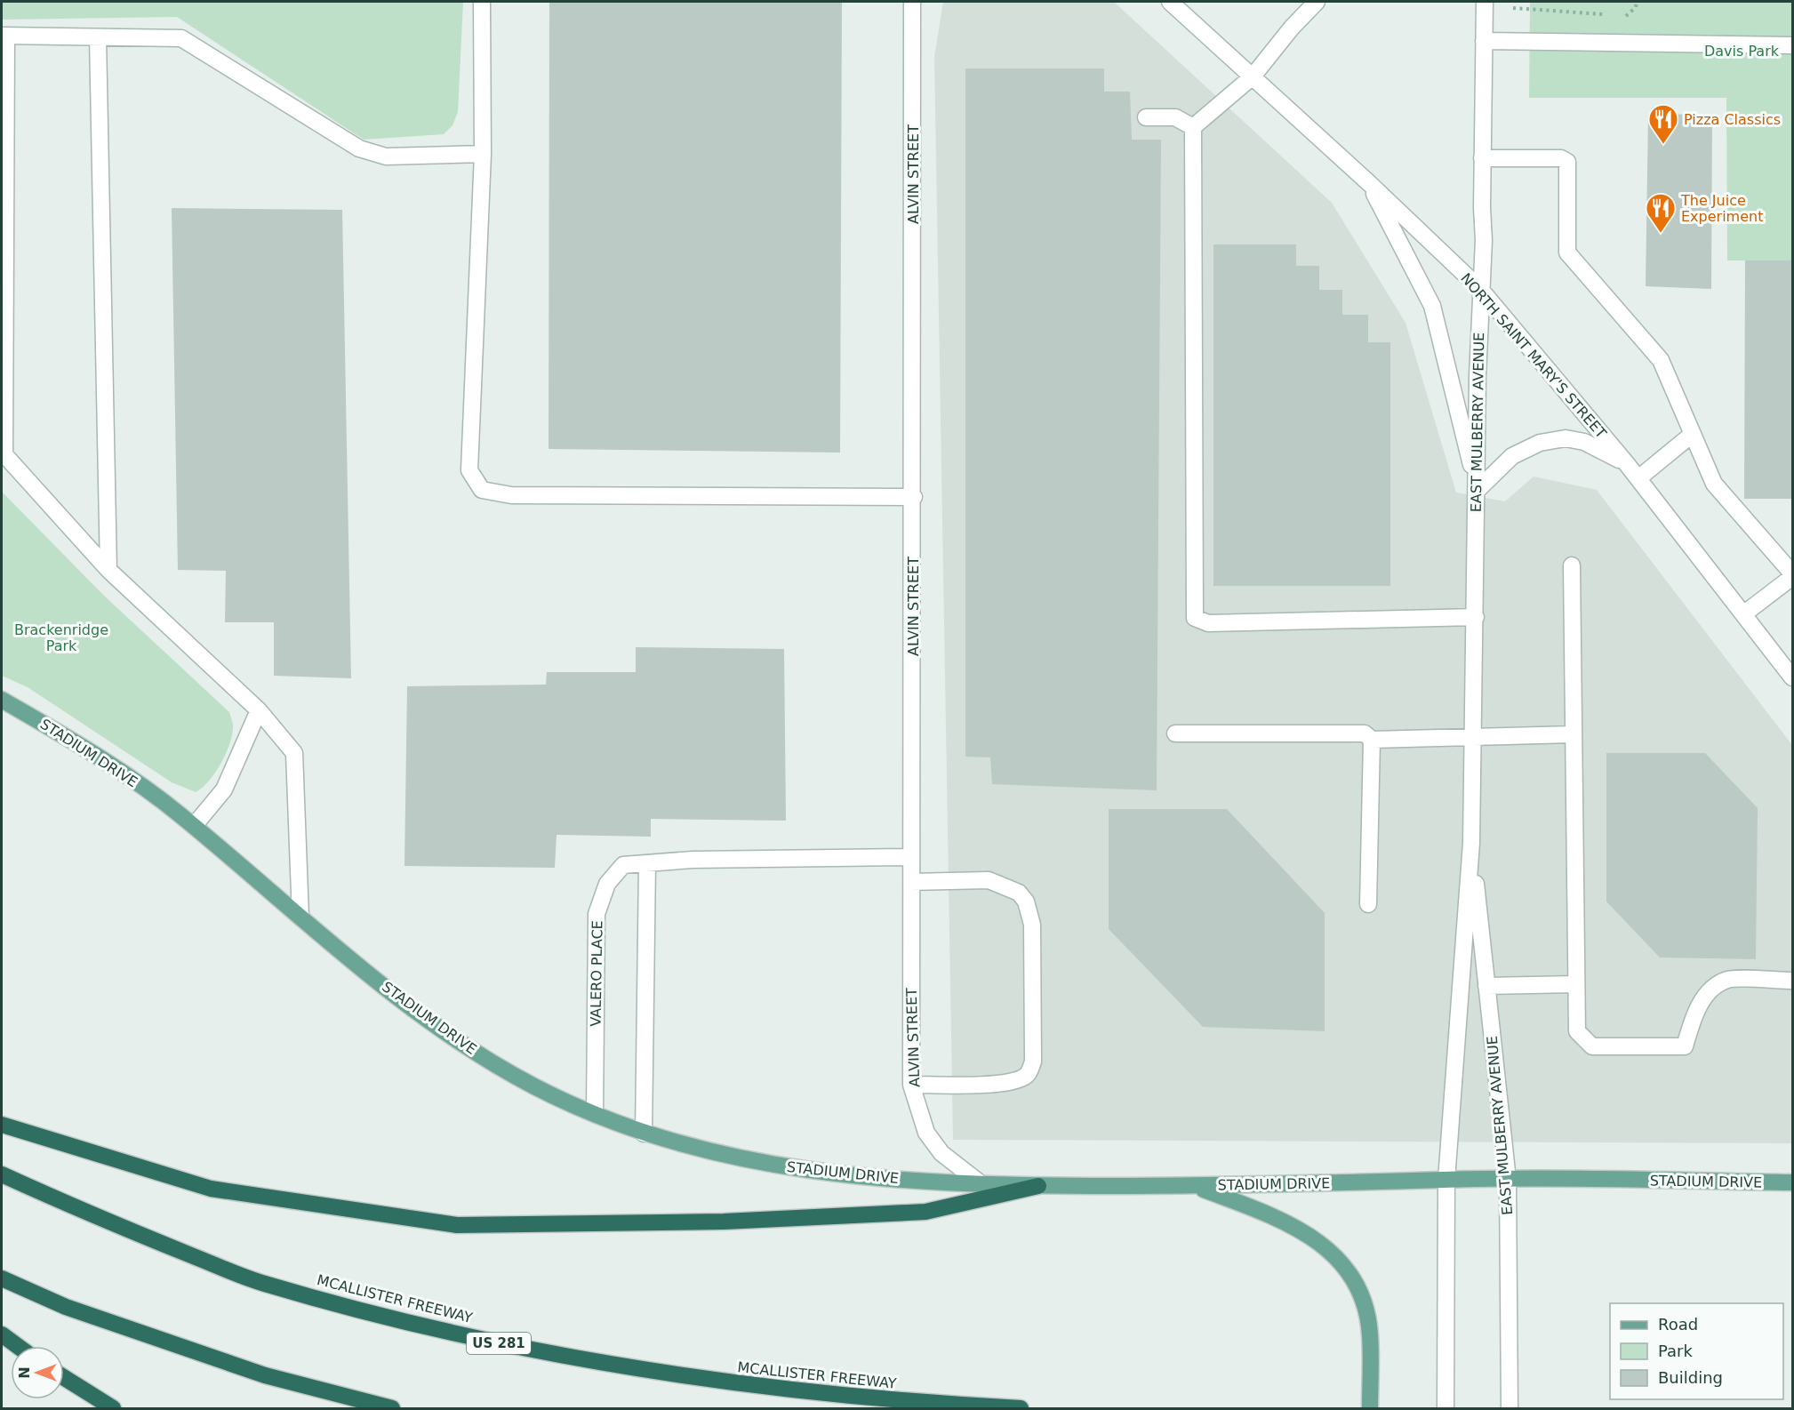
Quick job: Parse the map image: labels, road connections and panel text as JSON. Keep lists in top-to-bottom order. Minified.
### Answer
{"streets":{"highway":["MCALLISTER FREEWAY","US 281"],"main road":["STADIUM DRIVE"],"street":["ALVIN STREET","NORTH SAINT MARY'S STREET","EAST MULBERRY AVENUE","VALERO PLACE"]},"crossings":[["ALVIN STREET","STADIUM DRIVE"],["ALVIN STREET","VALERO PLACE"],["NORTH SAINT MARY'S STREET","EAST MULBERRY AVENUE"],["EAST MULBERRY AVENUE","STADIUM DRIVE"],["STADIUM DRIVE","VALERO PLACE"]],"parks":["Davis Park","Brackenridge Park"],"places":{"restaurant":["Pizza Classics","The Juice Experiment"]},"legend":["Road","Park","Building"],"north":"left"}
